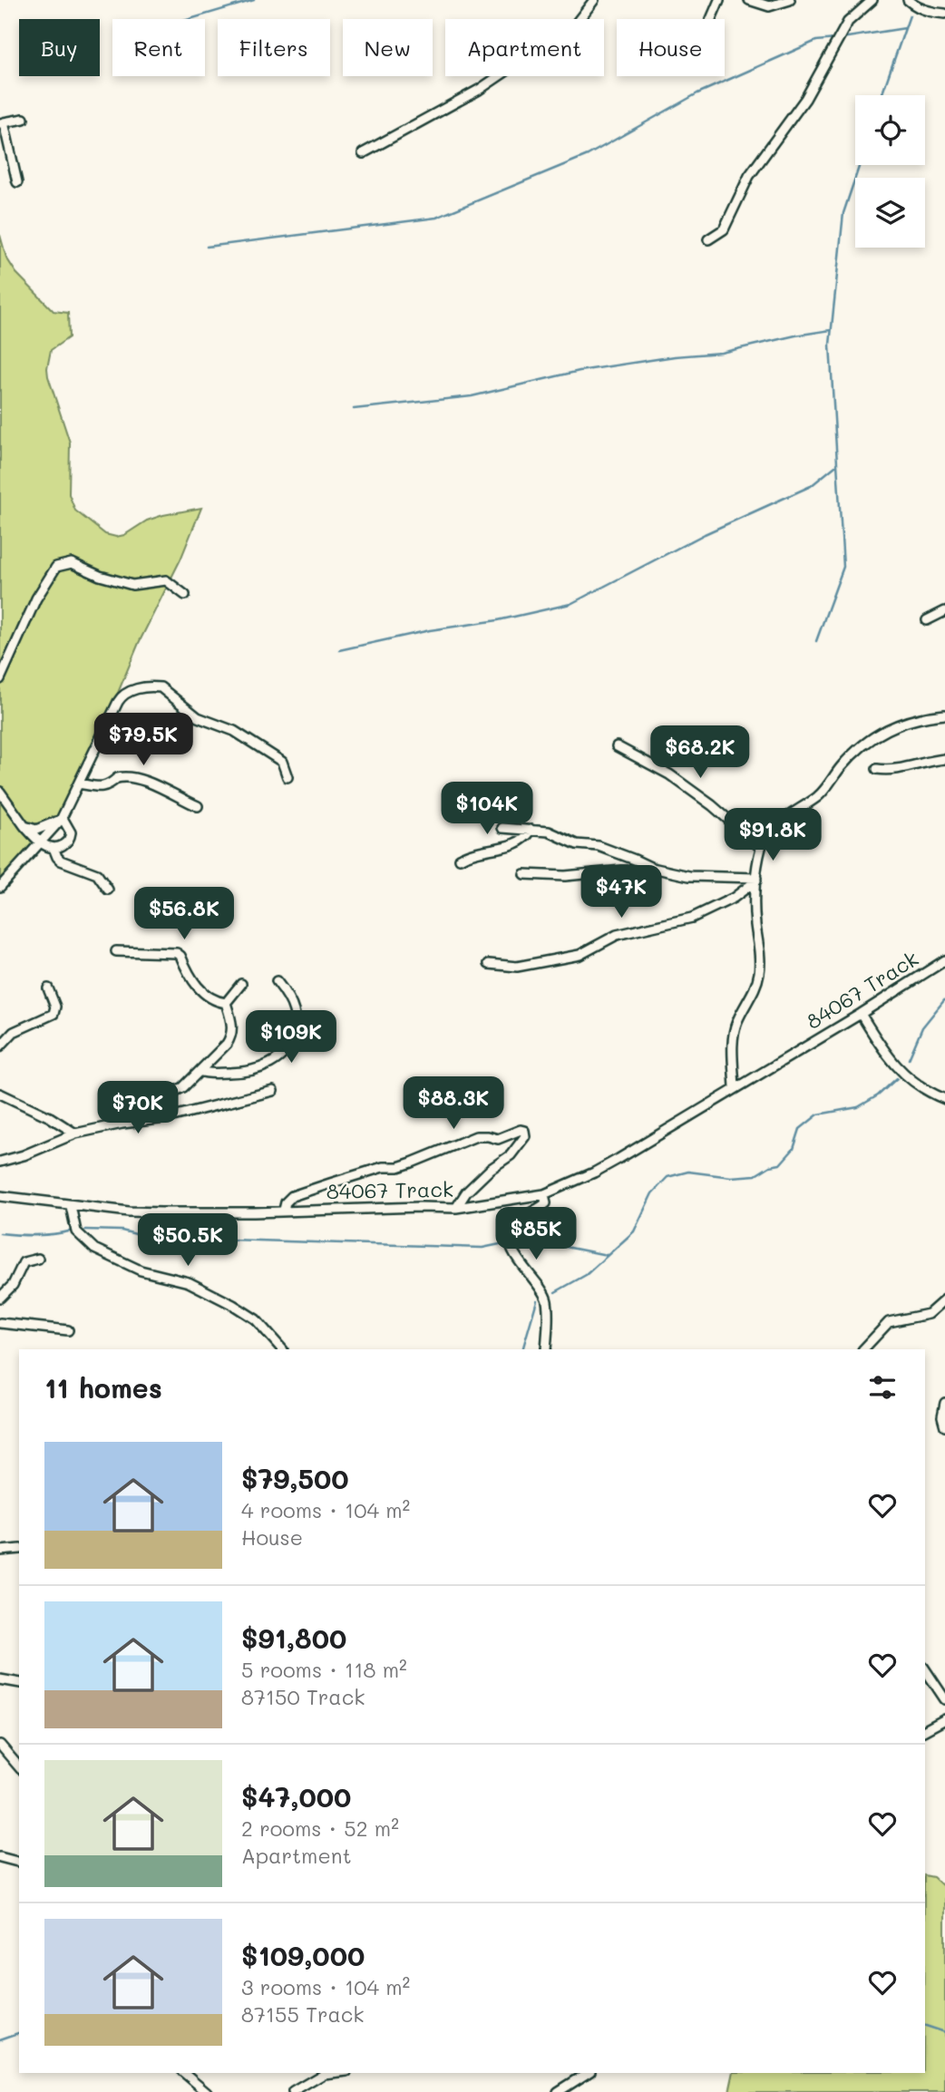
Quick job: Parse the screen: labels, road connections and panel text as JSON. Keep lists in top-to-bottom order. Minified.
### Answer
{"streets":{"street":["84067 Track"]},"page":{"chip":["Buy","Rent","Filters","New","Apartment","House"],"price":["$79.5K","$68.2K","$104K","$91.8K","$47K","$56.8K","$109K","$88.3K","$70K","$85K","$50.5K"],"heading":"11 homes","list":[{"name":"$79,500","note":"4 rooms · 104 m² · House"},{"name":"$91,800","note":"5 rooms · 118 m² · 87150 Track"},{"name":"$47,000","note":"2 rooms · 52 m² · Apartment"},{"name":"$109,000","note":"3 rooms · 104 m² · 87155 Track"}]}}
